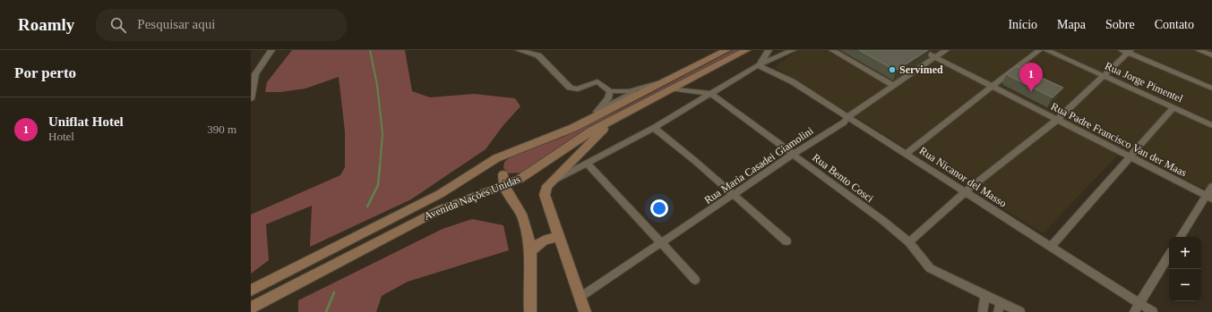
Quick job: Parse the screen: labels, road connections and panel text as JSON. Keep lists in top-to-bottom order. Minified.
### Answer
{"streets":{"main road":["Avenida Nações Unidas"],"street":["Rua Jorge Pimentel","Rua Padre Francisco Van der Maas","Rua Maria Casadei Giamolini","Rua Nicanor del Masso","Rua Bento Cosci"]},"crossings":[["Rua Padre Francisco Van der Maas","Rua Maria Casadei Giamolini"],["Rua Maria Casadei Giamolini","Rua Nicanor del Masso"],["Rua Maria Casadei Giamolini","Rua Bento Cosci"]],"places":["Servimed"],"page":{"header":"Roamly","search":"Pesquisar aqui","nav":["Início","Mapa","Sobre","Contato"],"heading":"Por perto","pins":"1","list":[{"mark":"1","name":"Uniflat Hotel","note":"Hotel","value":"390 m"}],"map_buttons":["+","−"]}}
